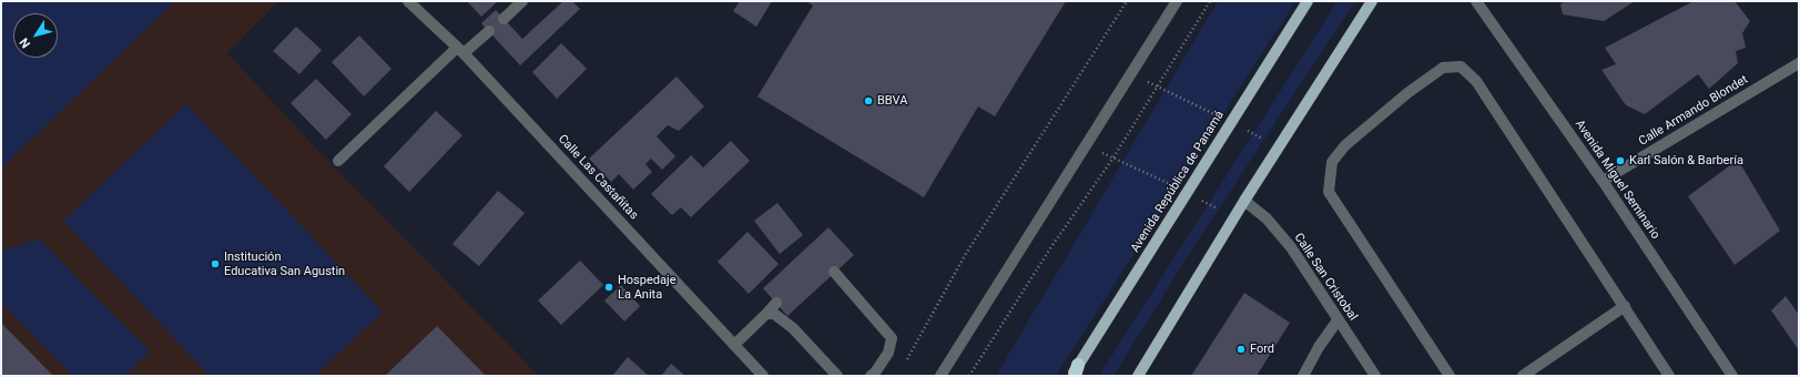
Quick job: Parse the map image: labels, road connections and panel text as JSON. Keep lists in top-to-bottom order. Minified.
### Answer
{"streets":{"main road":["Avenida República de Panamá"],"street":["Calle Armando Blondet","Calle Las Castañitas","Avenida Miguel Seminario","Calle San Cristobal"]},"crossings":[["Calle Armando Blondet","Avenida Miguel Seminario"]],"places":["BBVA","Karl Salón & Barbería","Institución Educativa San Agustin","Hospedaje La Anita","Ford"],"north":"bottom left"}
